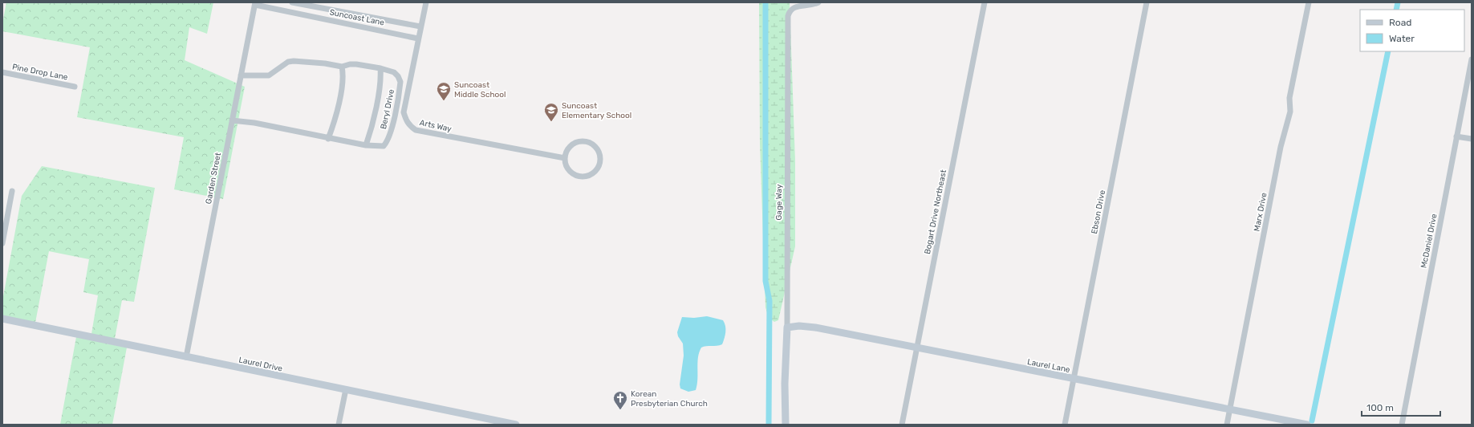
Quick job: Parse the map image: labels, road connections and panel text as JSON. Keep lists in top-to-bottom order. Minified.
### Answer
{"streets":{"street":["Suncoast Lane","Pine Drop Lane","Beryl Drive","Arts Way","Garden Street","Gage Way","Bogart Drive Northeast","Ebson Drive","Marx Drive","McDaniel Drive","Laurel Drive","Laurel Lane"]},"crossings":[["Suncoast Lane","Arts Way"],["Suncoast Lane","Garden Street"],["Beryl Drive","Garden Street"],["Garden Street","Laurel Drive"],["Gage Way","Laurel Lane"],["Bogart Drive Northeast","Laurel Lane"],["Ebson Drive","Laurel Lane"],["Marx Drive","Laurel Lane"]],"places":{"school or university":["Suncoast Middle School","Suncoast Elementary School"],"church":["Korean Presbyterian Church"]},"legend":["Road","Water"],"scale_bar":"100 m"}
